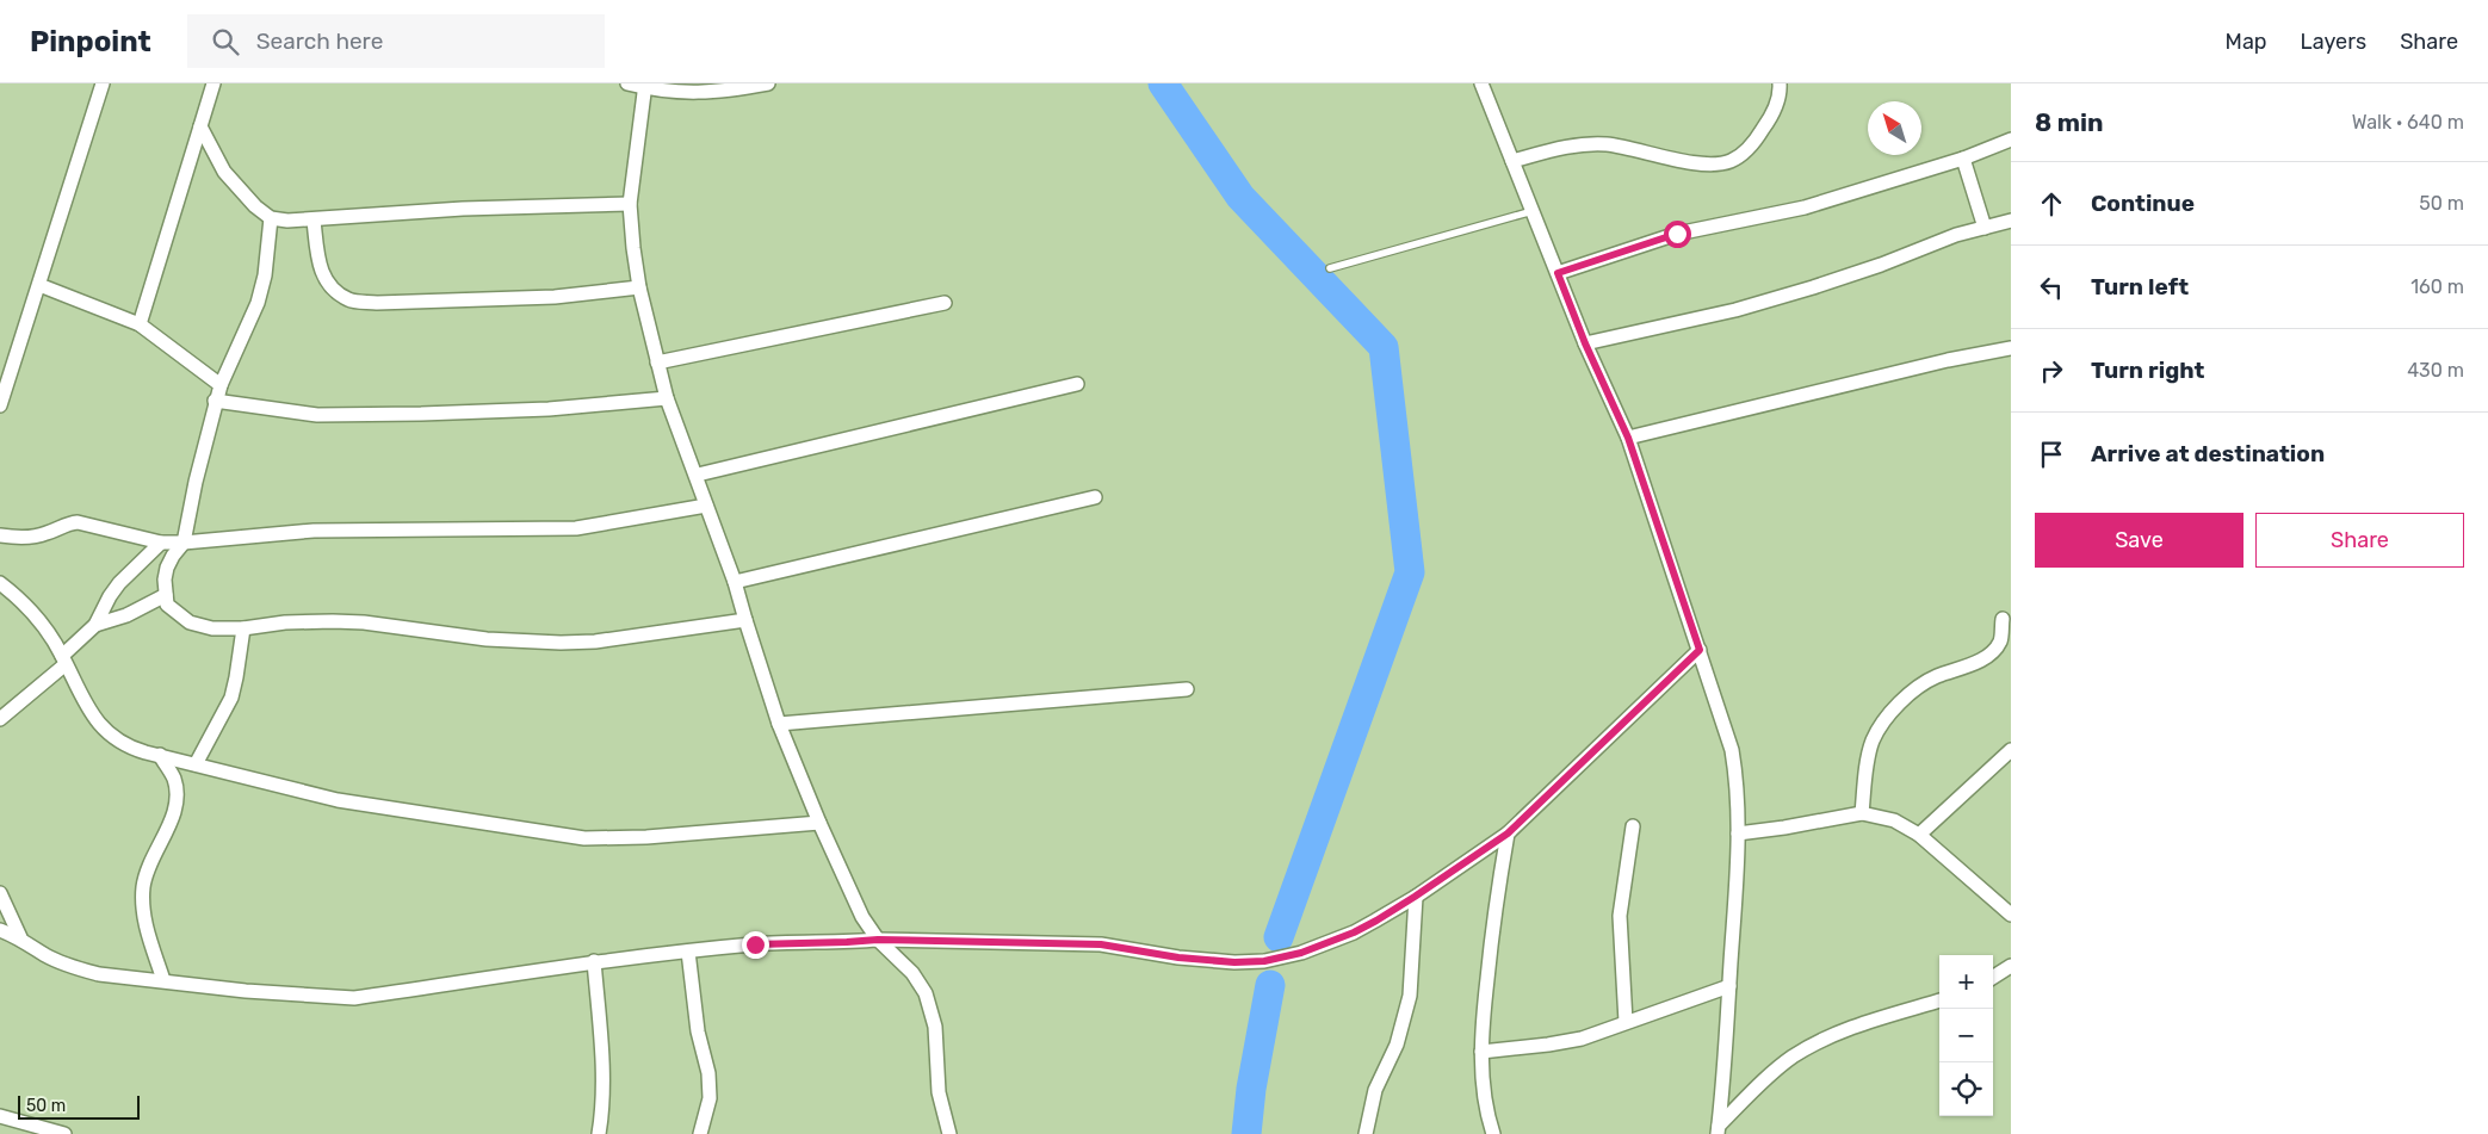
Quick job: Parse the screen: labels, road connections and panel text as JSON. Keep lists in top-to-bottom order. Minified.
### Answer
{"scale_bar":"50 m","north":"top left","page":{"header":"Pinpoint","search":"Search here","nav":["Map","Layers","Share"],"heading":["8 min","Walk · 640 m"],"list":[["Continue","50 m"],["Turn left","160 m"],["Turn right","430 m"],"Arrive at destination"],"buttons":["Save","Share"],"map_buttons":["+","−"],"scale":"50 m"}}
